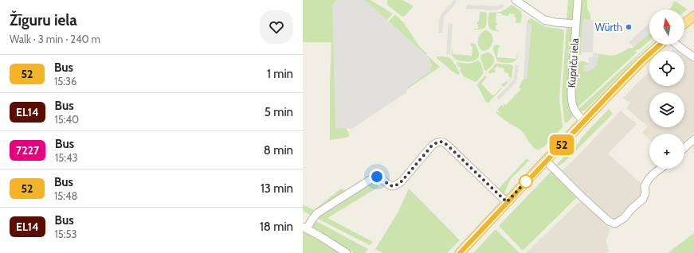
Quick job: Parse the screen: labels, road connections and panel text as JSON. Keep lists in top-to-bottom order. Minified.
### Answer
{"streets":{"street":["Kupriču iela"]},"places":["Würth"],"lines":["bus line 52"],"north":"top","page":{"heading":["Žīguru iela","Walk · 3 min · 240 m"],"on_map":"52","map_buttons":"+","list":[{"mark":"52","name":"Bus","note":"15:36","value":"1 min"},{"mark":"EL14","name":"Bus","note":"15:40","value":"5 min"},{"mark":"7227","name":"Bus","note":"15:43","value":"8 min"},{"mark":"52","name":"Bus","note":"15:48","value":"13 min"},{"mark":"EL14","name":"Bus","note":"15:53","value":"18 min"}]}}
